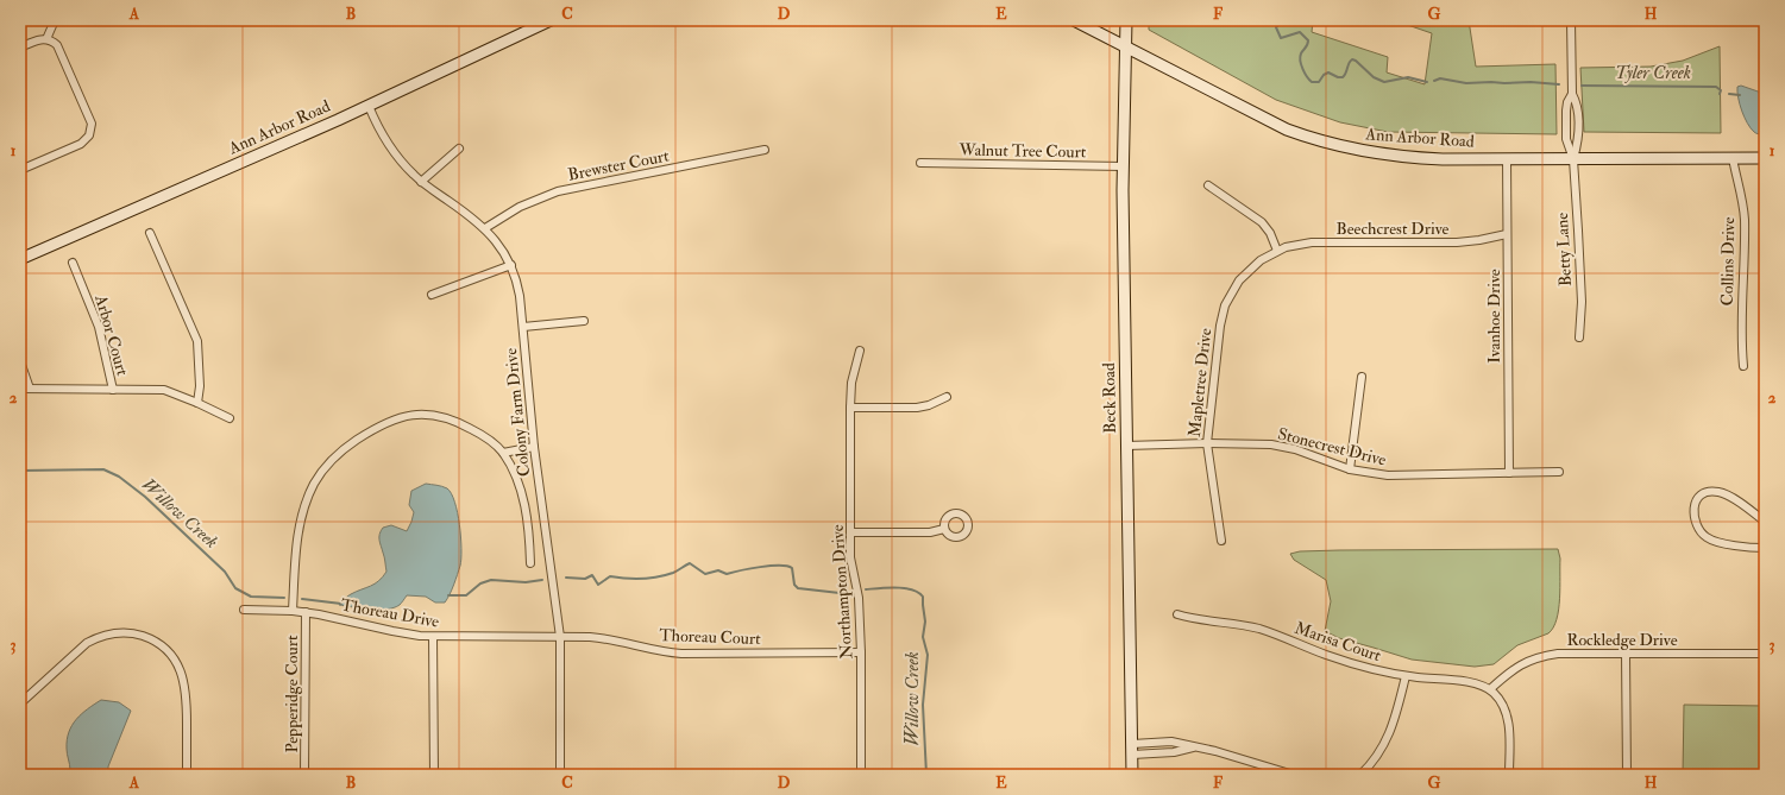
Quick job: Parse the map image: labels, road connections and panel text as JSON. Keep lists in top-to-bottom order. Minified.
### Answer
{"streets":{"main road":["Ann Arbor Road","Beck Road"],"street":["Walnut Tree Court","Brewster Court","Beechcrest Drive","Betty Lane","Collins Drive","Ivanhoe Drive","Arbor Court","Mapletree Drive","Colony Farm Drive","Stonecrest Drive","Northampton Drive","Thoreau Drive","Thoreau Court","Rockledge Drive","Marisa Court","Pepperidge Court"]},"crossings":[["Ann Arbor Road","Betty Lane"],["Ann Arbor Road","Collins Drive"],["Ann Arbor Road","Ivanhoe Drive"],["Ann Arbor Road","Beck Road"],["Ann Arbor Road","Colony Farm Drive"],["Walnut Tree Court","Beck Road"],["Brewster Court","Colony Farm Drive"],["Beechcrest Drive","Ivanhoe Drive"],["Beechcrest Drive","Mapletree Drive"],["Ivanhoe Drive","Stonecrest Drive"],["Mapletree Drive","Stonecrest Drive"],["Beck Road","Stonecrest Drive"],["Colony Farm Drive","Thoreau Drive"],["Colony Farm Drive","Thoreau Court"],["Northampton Drive","Thoreau Court"],["Thoreau Drive","Thoreau Court"],["Thoreau Drive","Pepperidge Court"],["Rockledge Drive","Marisa Court"]],"water":["Tyler Creek","Willow Creek"],"grid":{"columns":["A","B","C","D","E","F","G","H"],"rows":["1","2","3"]}}
